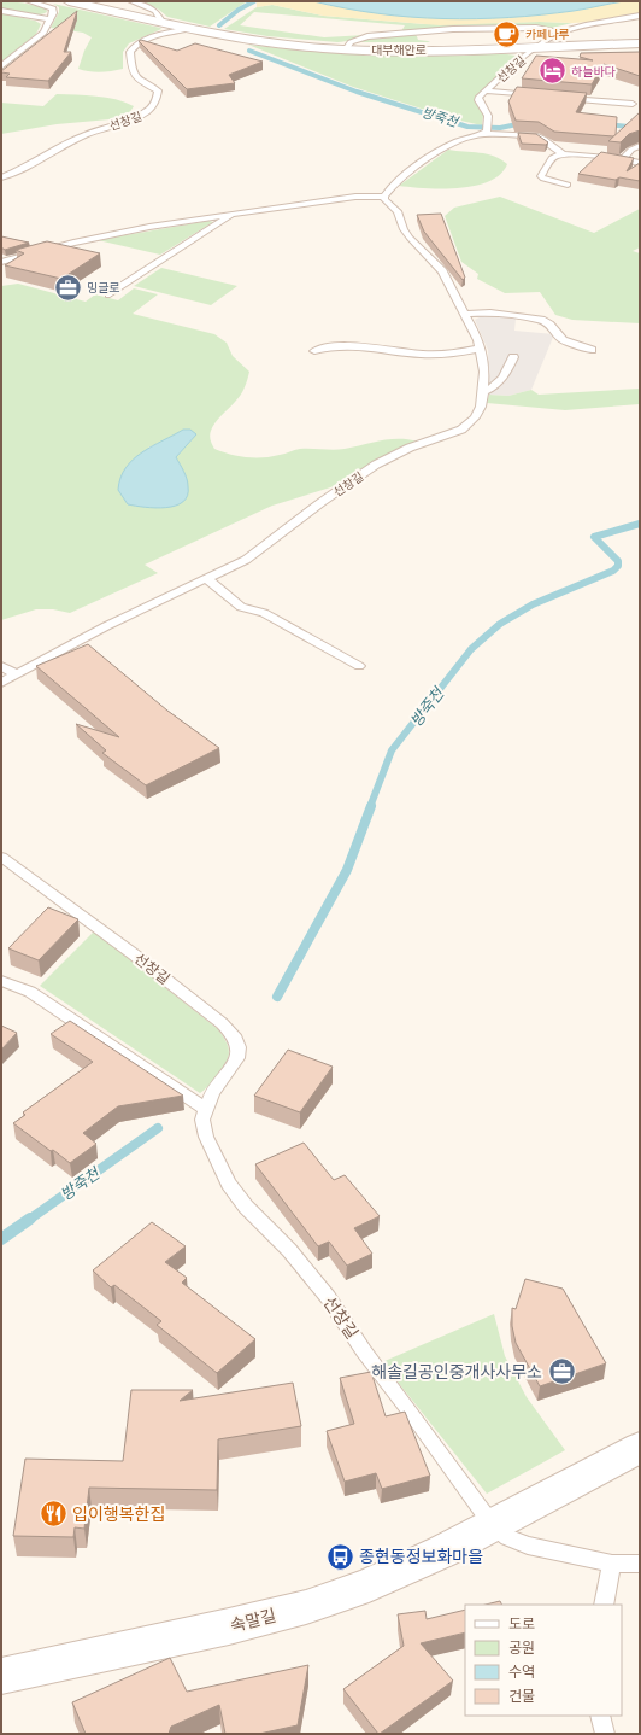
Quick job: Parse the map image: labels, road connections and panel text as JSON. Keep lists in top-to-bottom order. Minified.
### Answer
{"streets":{"street":["대부해안로","속말길"],"lane":["선창길"]},"crossings":[["대부해안로","선창길"],["선창길","속말길"]],"water":["방죽천"],"places":{"cafe":["카페나루"],"hotel":["하늘바다"],"office":["밍글로","해솔길공인중개사사무소"],"restaurant":["입이행복한집"],"bus stop":["종현동정보화마을"]},"legend":["도로","공원","수역","건물"]}
